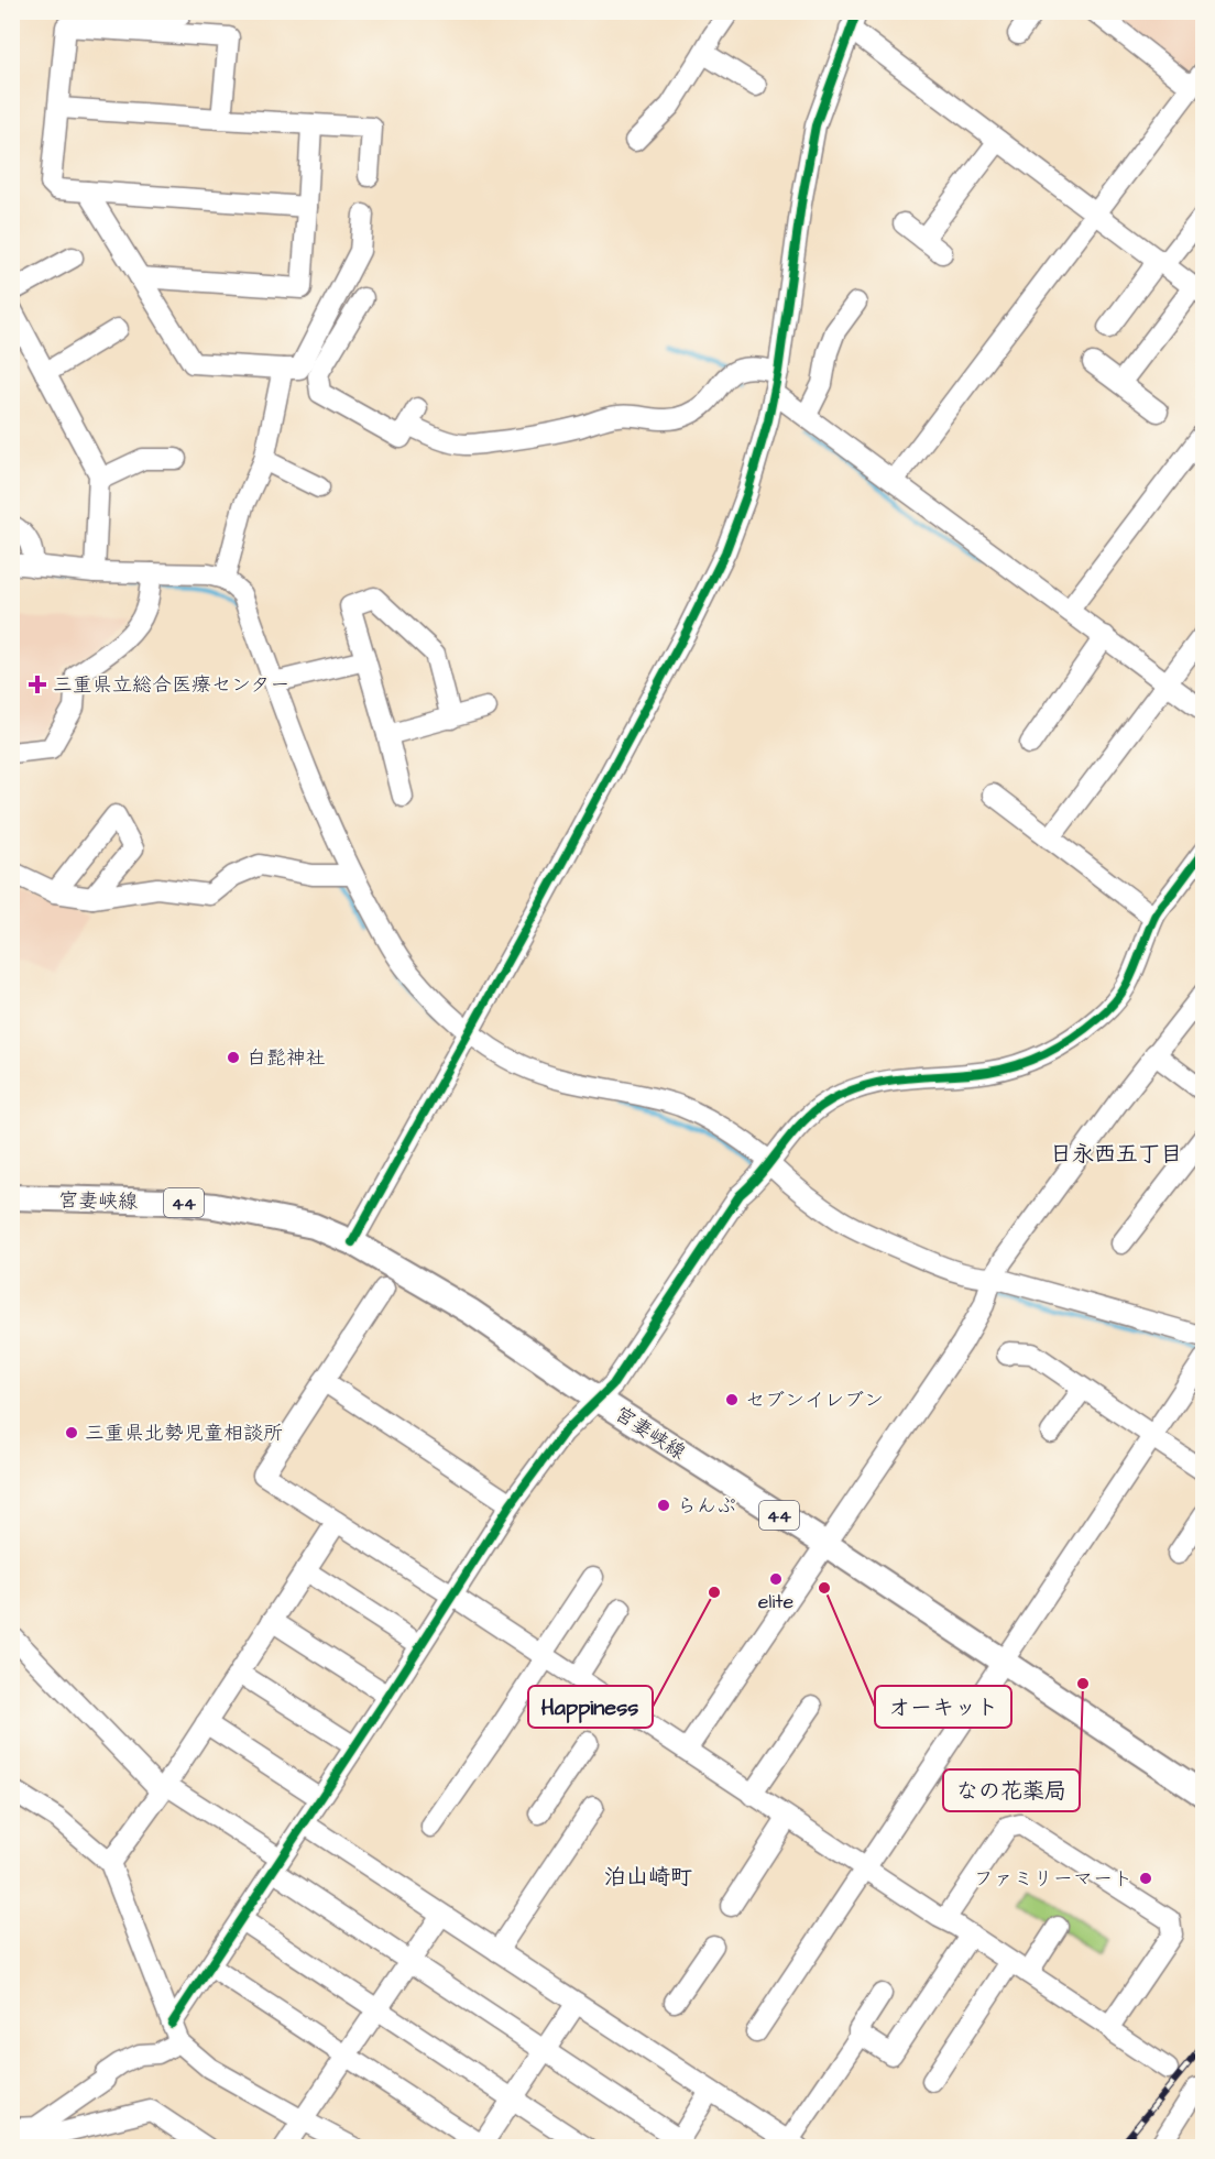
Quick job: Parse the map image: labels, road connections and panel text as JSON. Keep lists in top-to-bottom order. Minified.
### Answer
{"streets":{"main road":["宮妻峡線","44"]},"districts":["日永西五丁目","泊山崎町"],"places":{"health":["三重県立総合医療センター"],"other":["白髭神社","セブンイレブン","三重県北勢児童相談所","らんぷ","elite","オーキット","Happiness","なの花薬局","ファミリーマート"]}}
